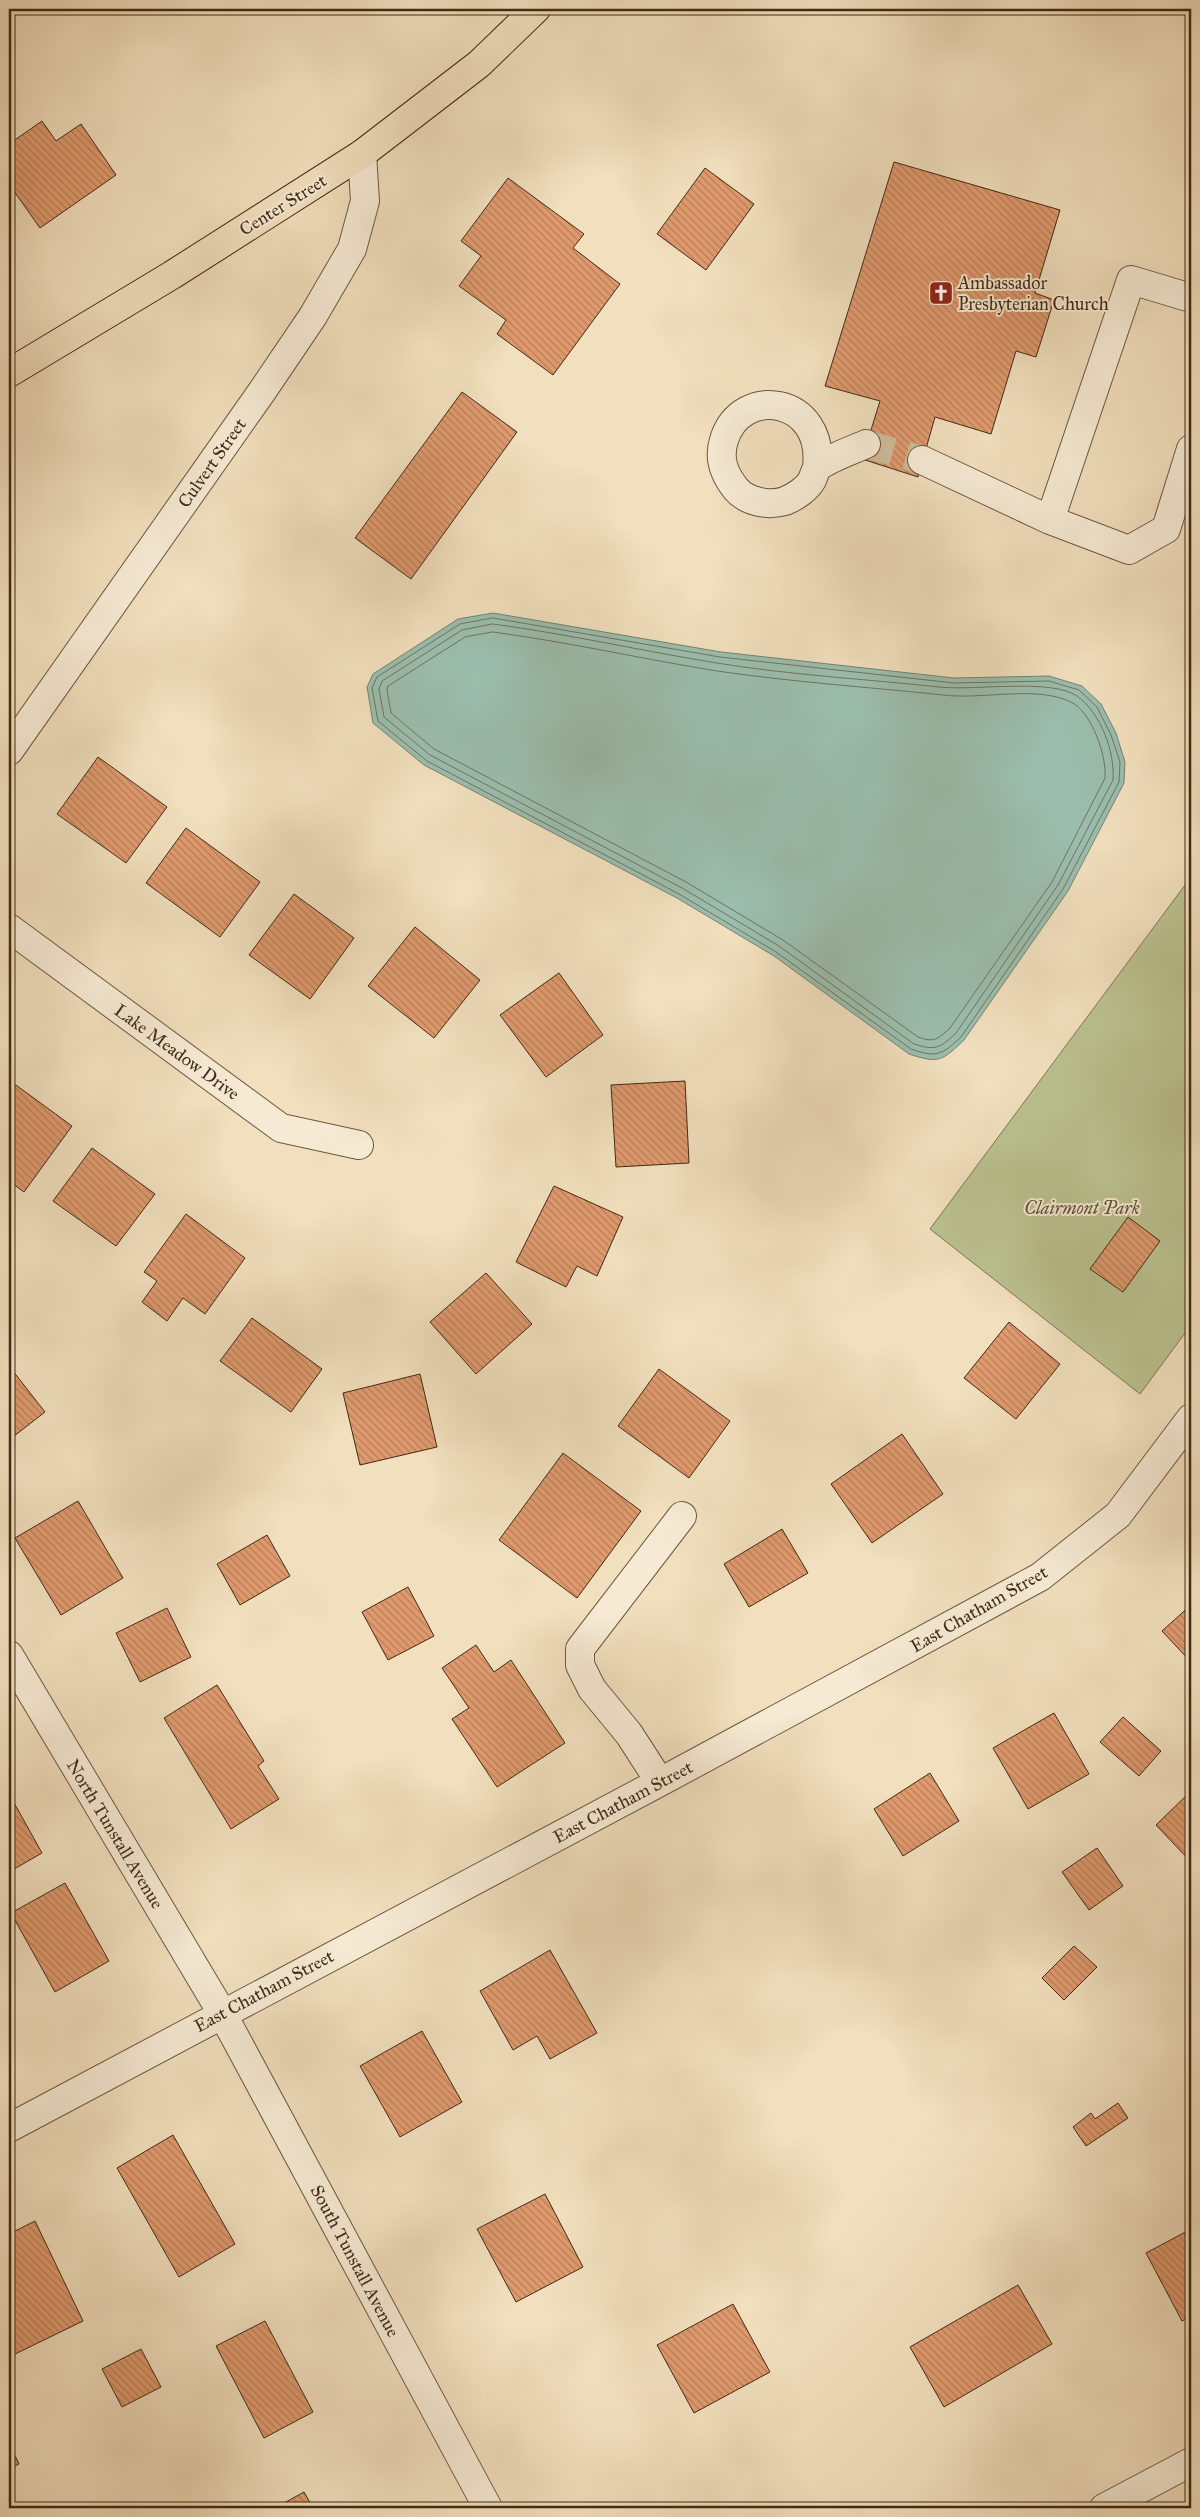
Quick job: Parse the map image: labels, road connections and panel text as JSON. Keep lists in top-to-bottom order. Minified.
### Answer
{"streets":{"main road":["Center Street"],"street":["Culvert Street","Lake Meadow Drive","East Chatham Street","North Tunstall Avenue","South Tunstall Avenue"]},"crossings":[["Center Street","Culvert Street"],["East Chatham Street","North Tunstall Avenue"],["East Chatham Street","South Tunstall Avenue"],["North Tunstall Avenue","South Tunstall Avenue"]],"parks":["Clairmont Park"],"places":{"church":["Ambassador Presbyterian Church"]}}
